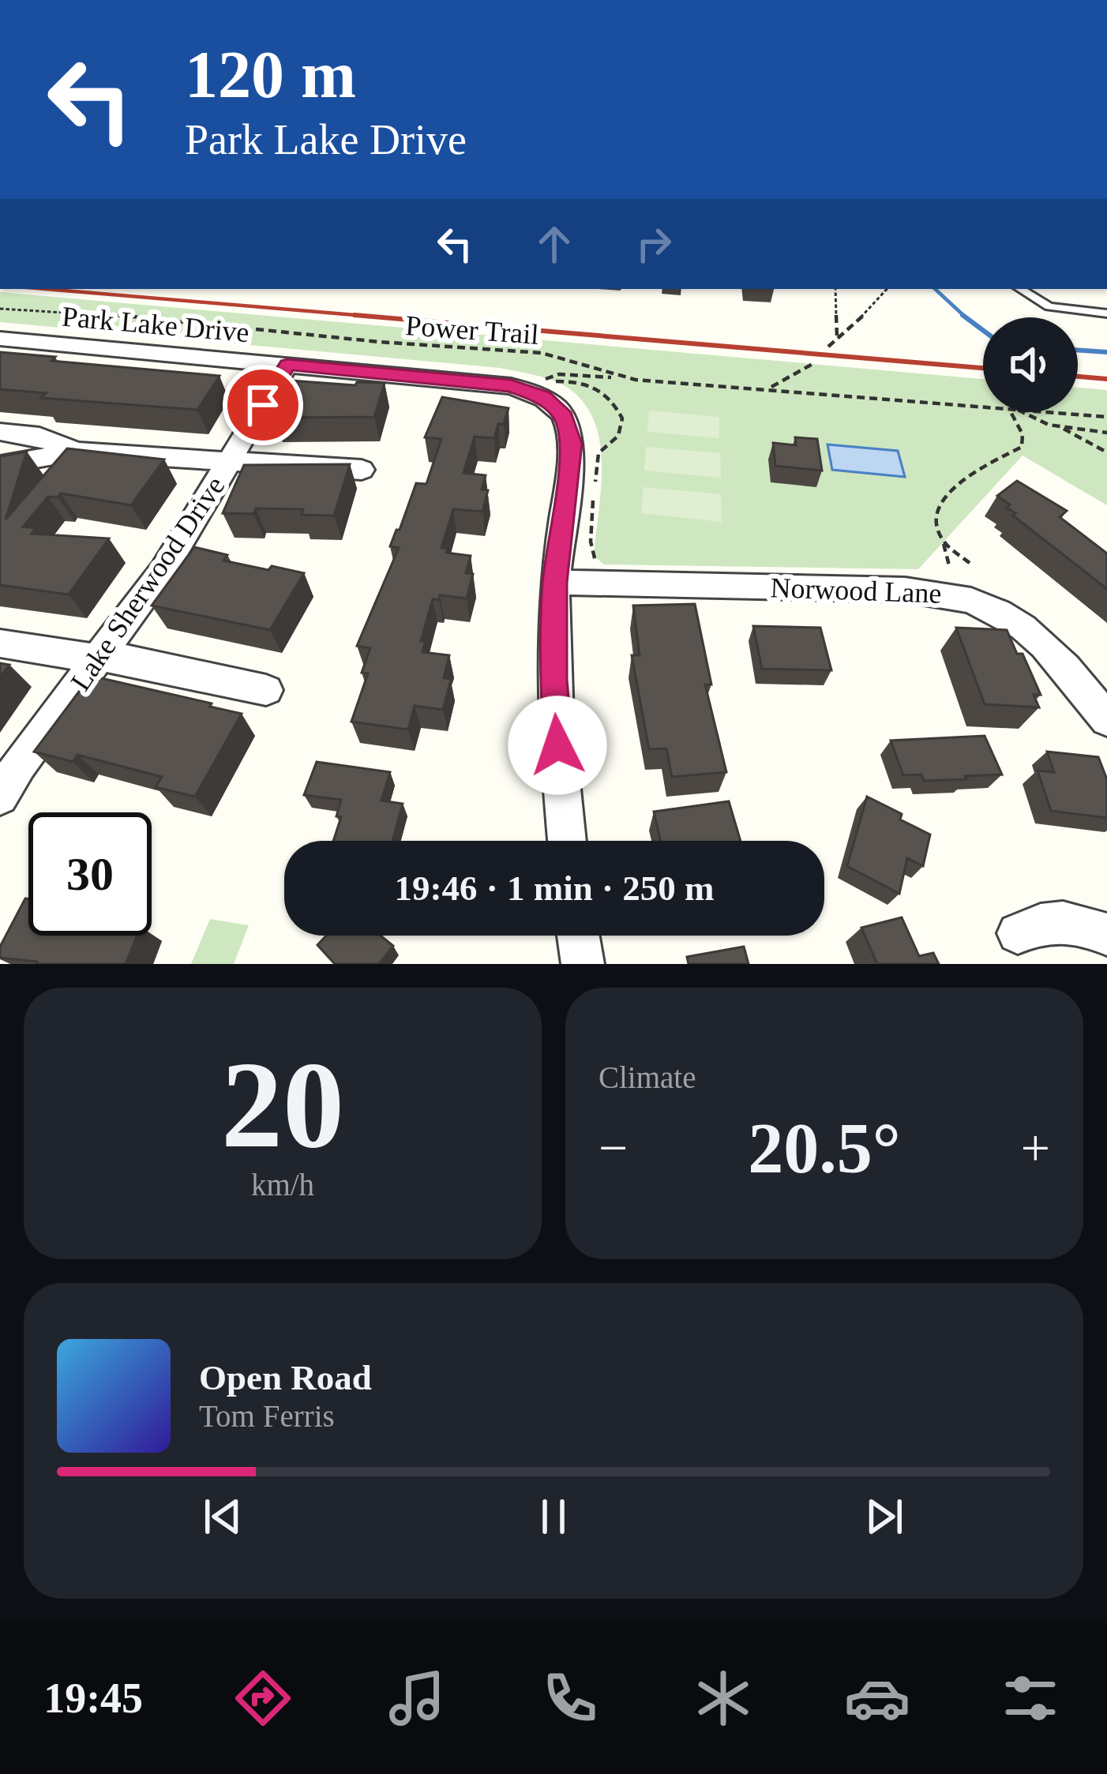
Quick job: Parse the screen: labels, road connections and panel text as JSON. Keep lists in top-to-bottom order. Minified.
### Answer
{"streets":{"street":["Park Lake Drive","Lake Sherwood Drive","Norwood Lane"],"path":["Power Trail"]},"crossings":[["Park Lake Drive","Lake Sherwood Drive"]],"page":{"turn":["120 m","Park Lake Drive"],"limit":"30","trip":"19:46 · 1 min · 250 m","tile":[["20","km/h"],"Climate"],"heat":["−","20.5°","+"],"song":["Open Road","Tom Ferris"],"tabs":"19:45"}}
